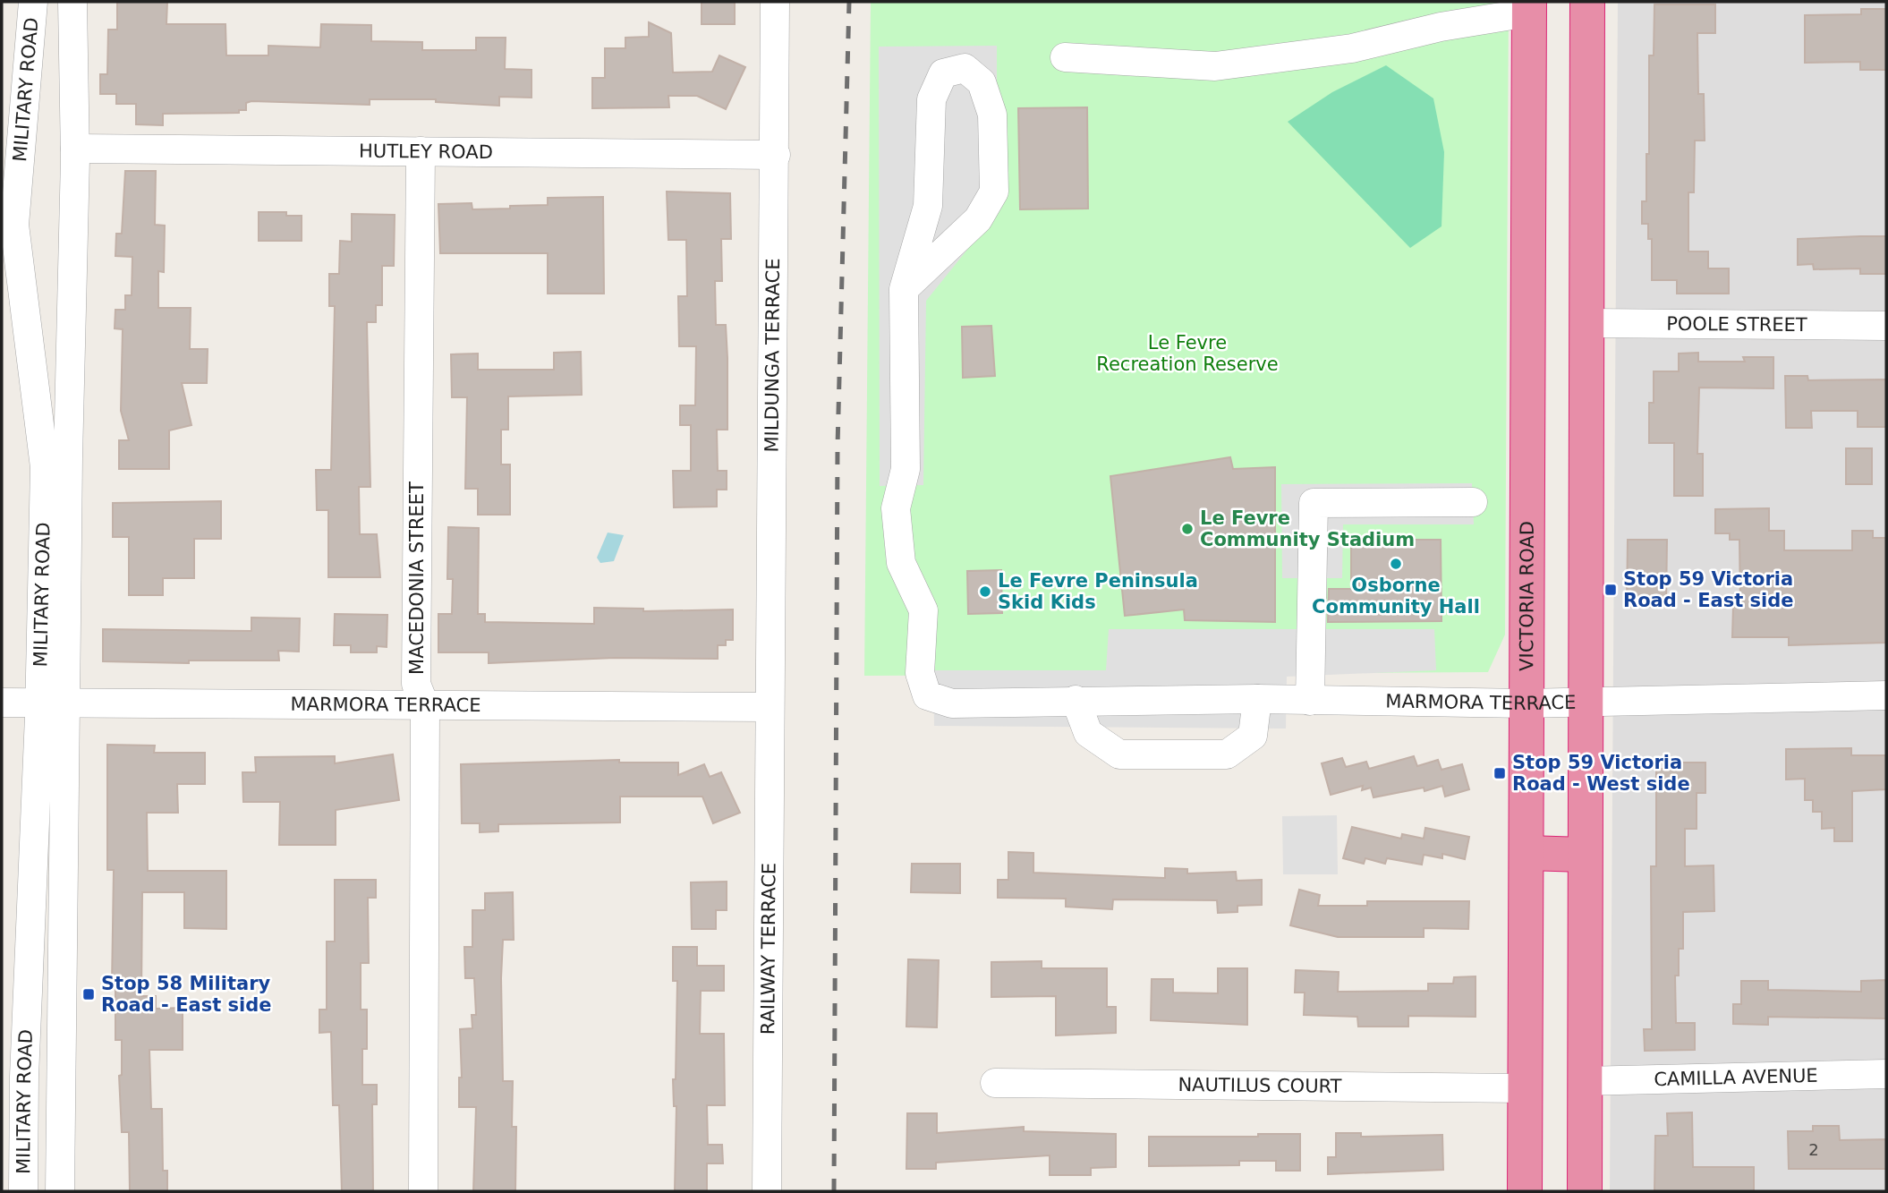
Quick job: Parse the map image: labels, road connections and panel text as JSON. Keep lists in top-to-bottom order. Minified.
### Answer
{"streets":{"highway":["VICTORIA ROAD"],"street":["MILITARY ROAD","HUTLEY ROAD","POOLE STREET","MILDUNGA TERRACE","MACEDONIA STREET","MARMORA TERRACE","RAILWAY TERRACE","CAMILLA AVENUE","NAUTILUS COURT"]},"crossings":[["MILITARY ROAD","HUTLEY ROAD"],["MILITARY ROAD","MARMORA TERRACE"],["HUTLEY ROAD","MILDUNGA TERRACE"],["HUTLEY ROAD","MACEDONIA STREET"],["MILDUNGA TERRACE","MARMORA TERRACE"],["MILDUNGA TERRACE","RAILWAY TERRACE"],["MACEDONIA STREET","MARMORA TERRACE"],["VICTORIA ROAD","MARMORA TERRACE"],["VICTORIA ROAD","NAUTILUS COURT"],["MARMORA TERRACE","RAILWAY TERRACE"]],"parks":["Le Fevre Recreation Reserve"],"places":{"other":["Le Fevre Community Stadium","Osborne Community Hall","Le Fevre Peninsula Skid Kids"],"transit":["Stop 59 Victoria Road - East side","Stop 59 Victoria Road - West side","Stop 58 Military Road - East side"]},"house_numbers":["2"]}
